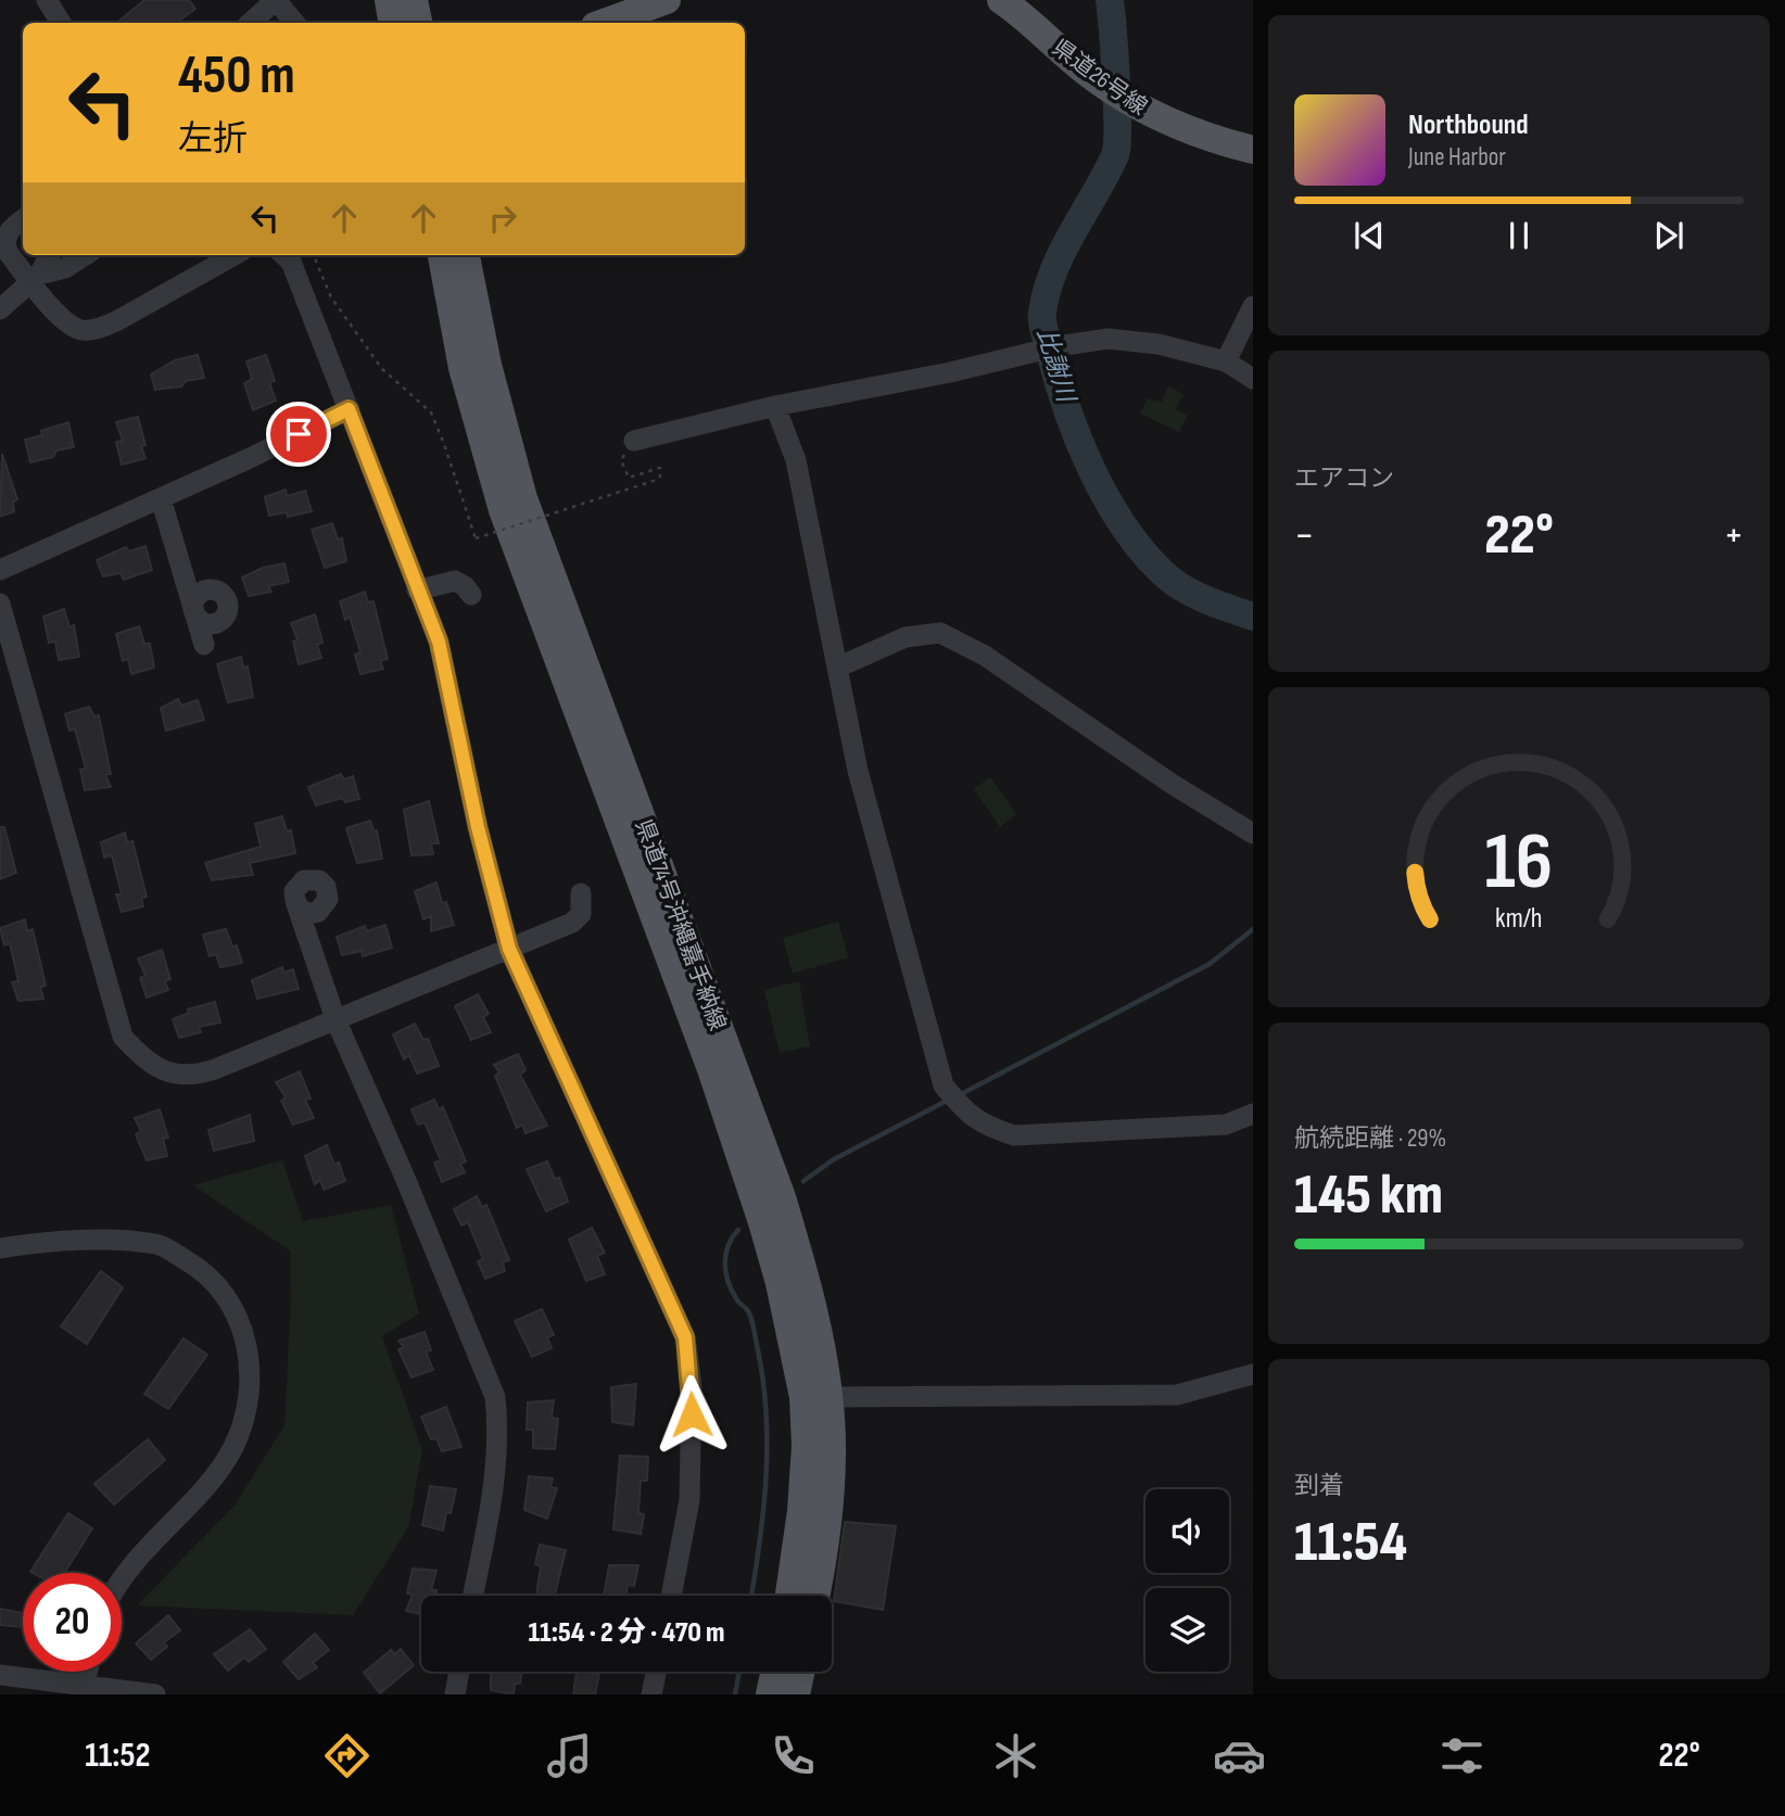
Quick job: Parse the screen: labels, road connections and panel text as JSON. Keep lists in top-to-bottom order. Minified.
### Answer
{"streets":{"main road":["県道26号線","県道74号沖縄嘉手納線"]},"water":["比謝川"],"page":{"turn":["450 m","左折"],"song":["Northbound","June Harbor"],"tile":["エアコン",["航続距離 · 29%","145 km"],["到着","11:54"]],"heat":["−","22°","+"],"limit":"20","trip":"11:54 · 2 分 · 470 m","tabs":["11:52","22°"],"gauge":["16","km/h"]}}
